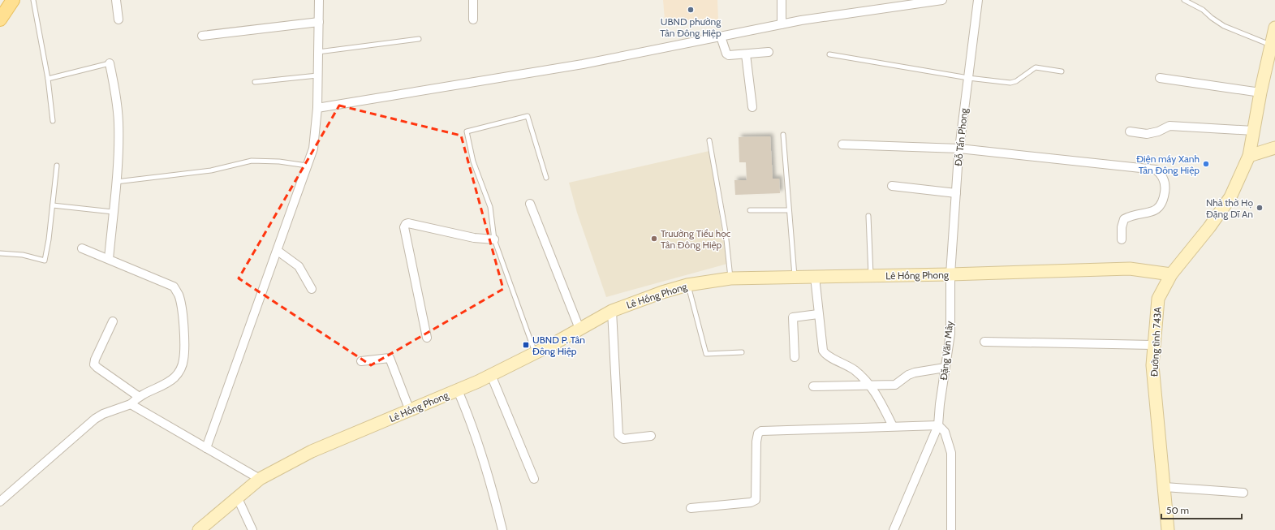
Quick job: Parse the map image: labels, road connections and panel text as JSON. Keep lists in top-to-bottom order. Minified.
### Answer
{"streets":{"main road":["Lê Hồng Phong","Đường tỉnh 743A"],"street":["Đỗ Tấn Phong","Đặng Văn Mây"]},"crossings":[["Đỗ Tấn Phong","Lê Hồng Phong"],["Đỗ Tấn Phong","Đặng Văn Mây"],["Lê Hồng Phong","Đường tỉnh 743A"],["Lê Hồng Phong","Đặng Văn Mây"]],"places":{"other":["UBND phường Tân Đông Hiệp","Điện máy Xanh Tân Đông Hiệp","Nhà thờ Họ Đặng Dĩ An","Truường Tiểu học Tân Đông Hiệp"],"transit":["UBND P. Tân Đông Hiệp"]},"scale_bar":"50 m"}
